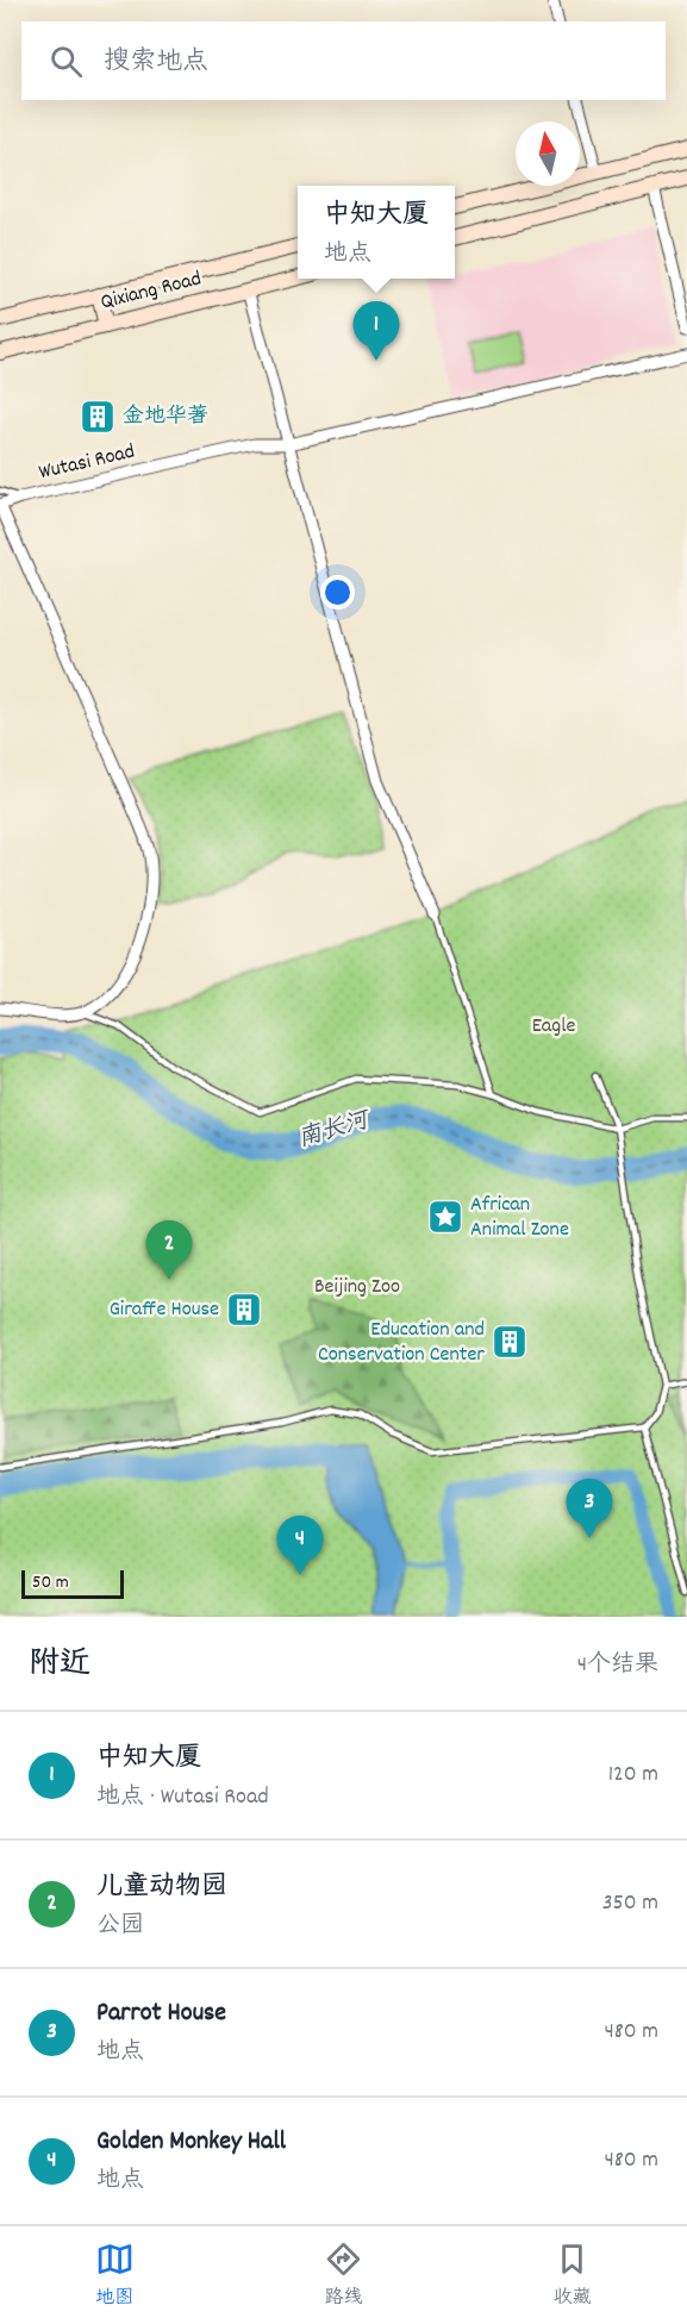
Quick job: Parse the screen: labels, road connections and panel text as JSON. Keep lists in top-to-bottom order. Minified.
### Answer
{"streets":{"street":["Qixiang Road","Wutasi Road"]},"water":["南长河"],"parks":["Eagle","Beijing Zoo"],"places":{"building":["金地华著","Giraffe House","Education and Conservation Center"],"place":["African Animal Zone"]},"scale_bar":"50 m","north":"top","page":{"search":"搜索地点","popup":["中知大厦","地点"],"pins":["1","2","3","4"],"scale":"50 m","heading":["附近","4个结果"],"list":[{"mark":"1","name":"中知大厦","note":"地点 · Wutasi Road","value":"120 m"},{"mark":"2","name":"儿童动物园","note":"公园","value":"350 m"},{"mark":"3","name":"Parrot House","note":"地点","value":"480 m"},{"mark":"4","name":"Golden Monkey Hall","note":"地点","value":"480 m"}],"nav":["地图","路线","收藏"]}}
